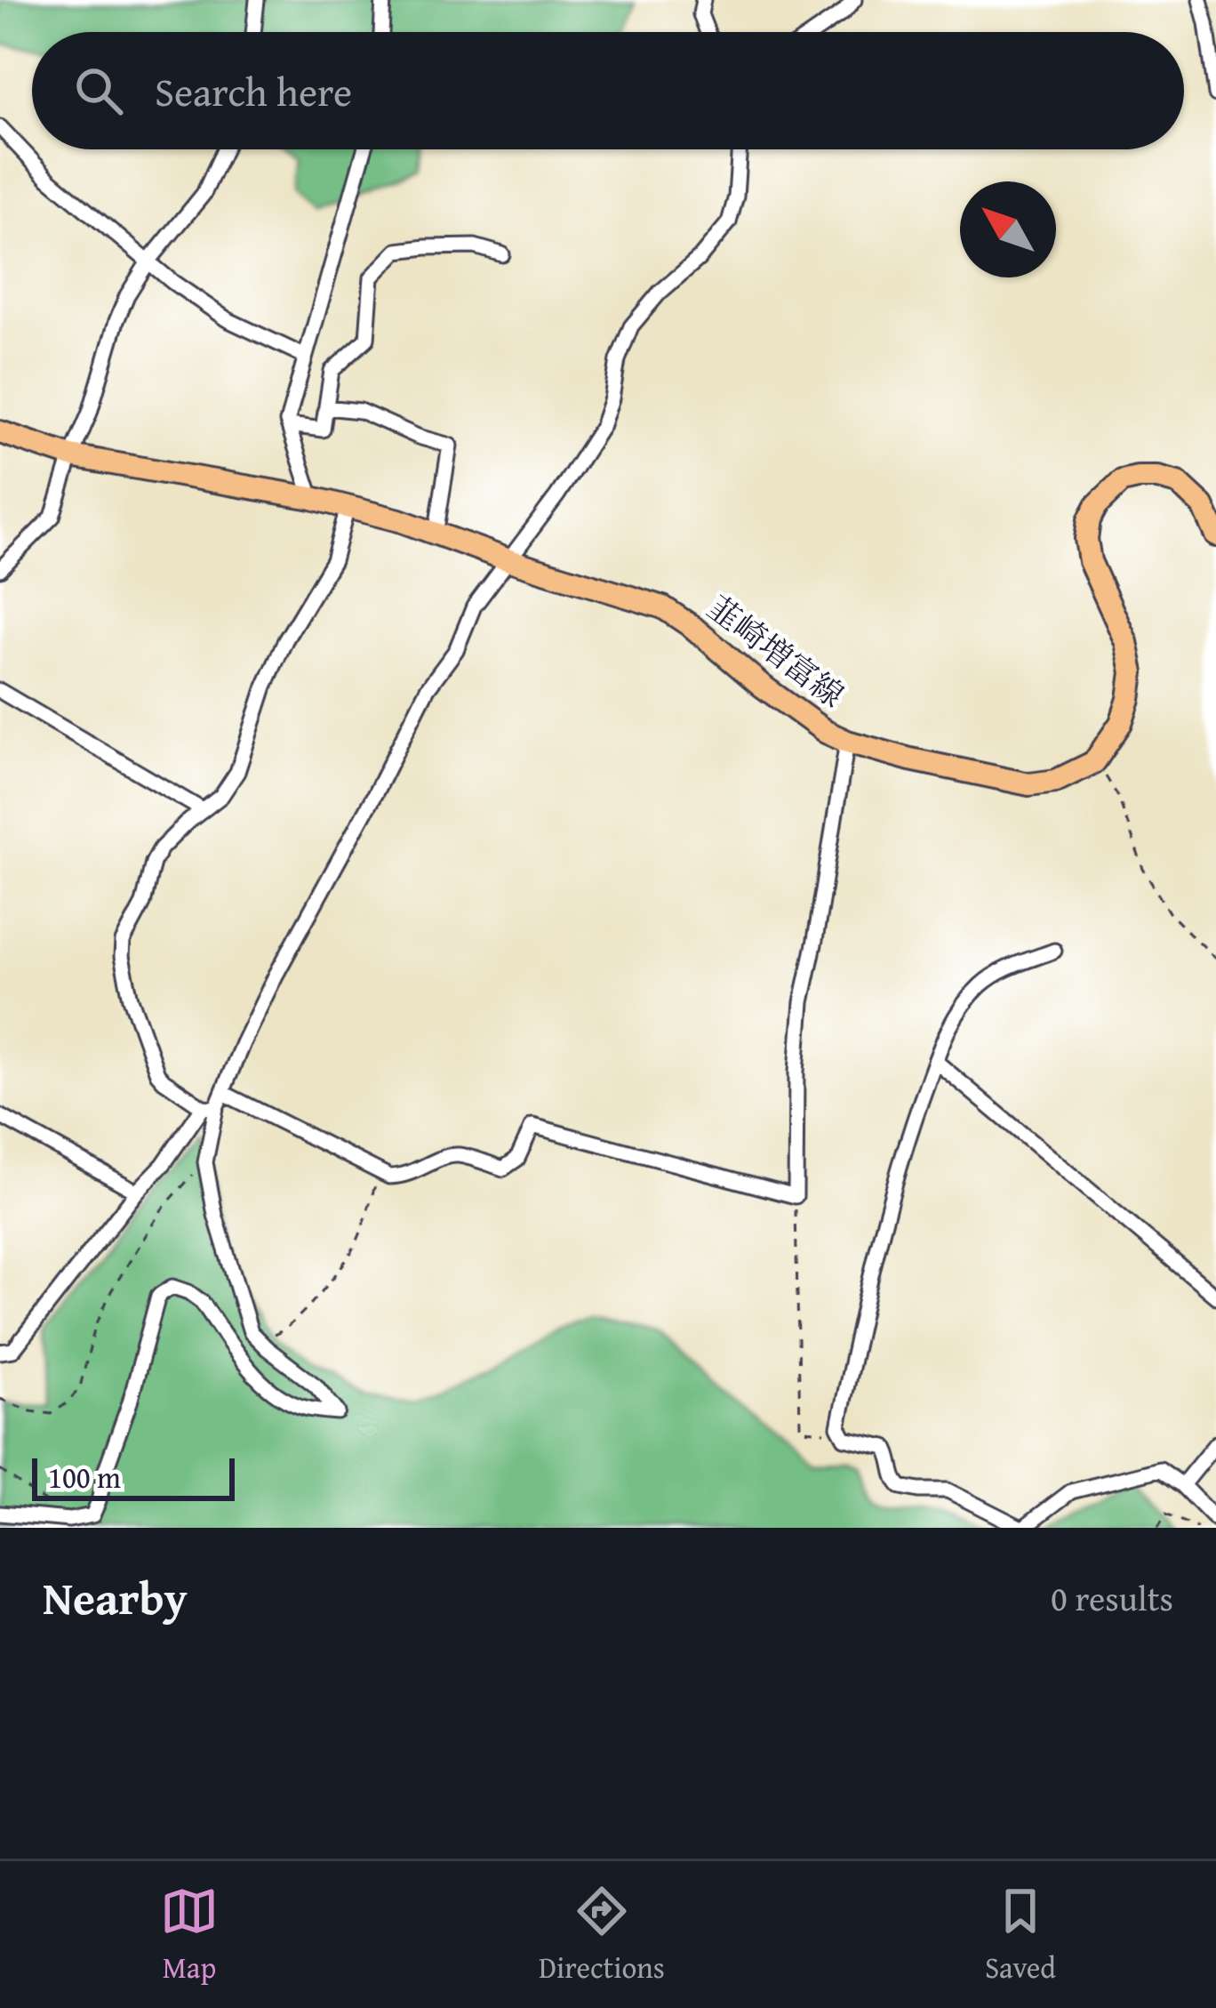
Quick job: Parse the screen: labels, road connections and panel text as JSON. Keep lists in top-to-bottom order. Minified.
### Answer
{"streets":{"main road":["韮崎増富線"]},"scale_bar":"100 m","north":"top left","page":{"search":"Search here","scale":"100 m","heading":["Nearby","0 results"],"nav":["Map","Directions","Saved"]}}
